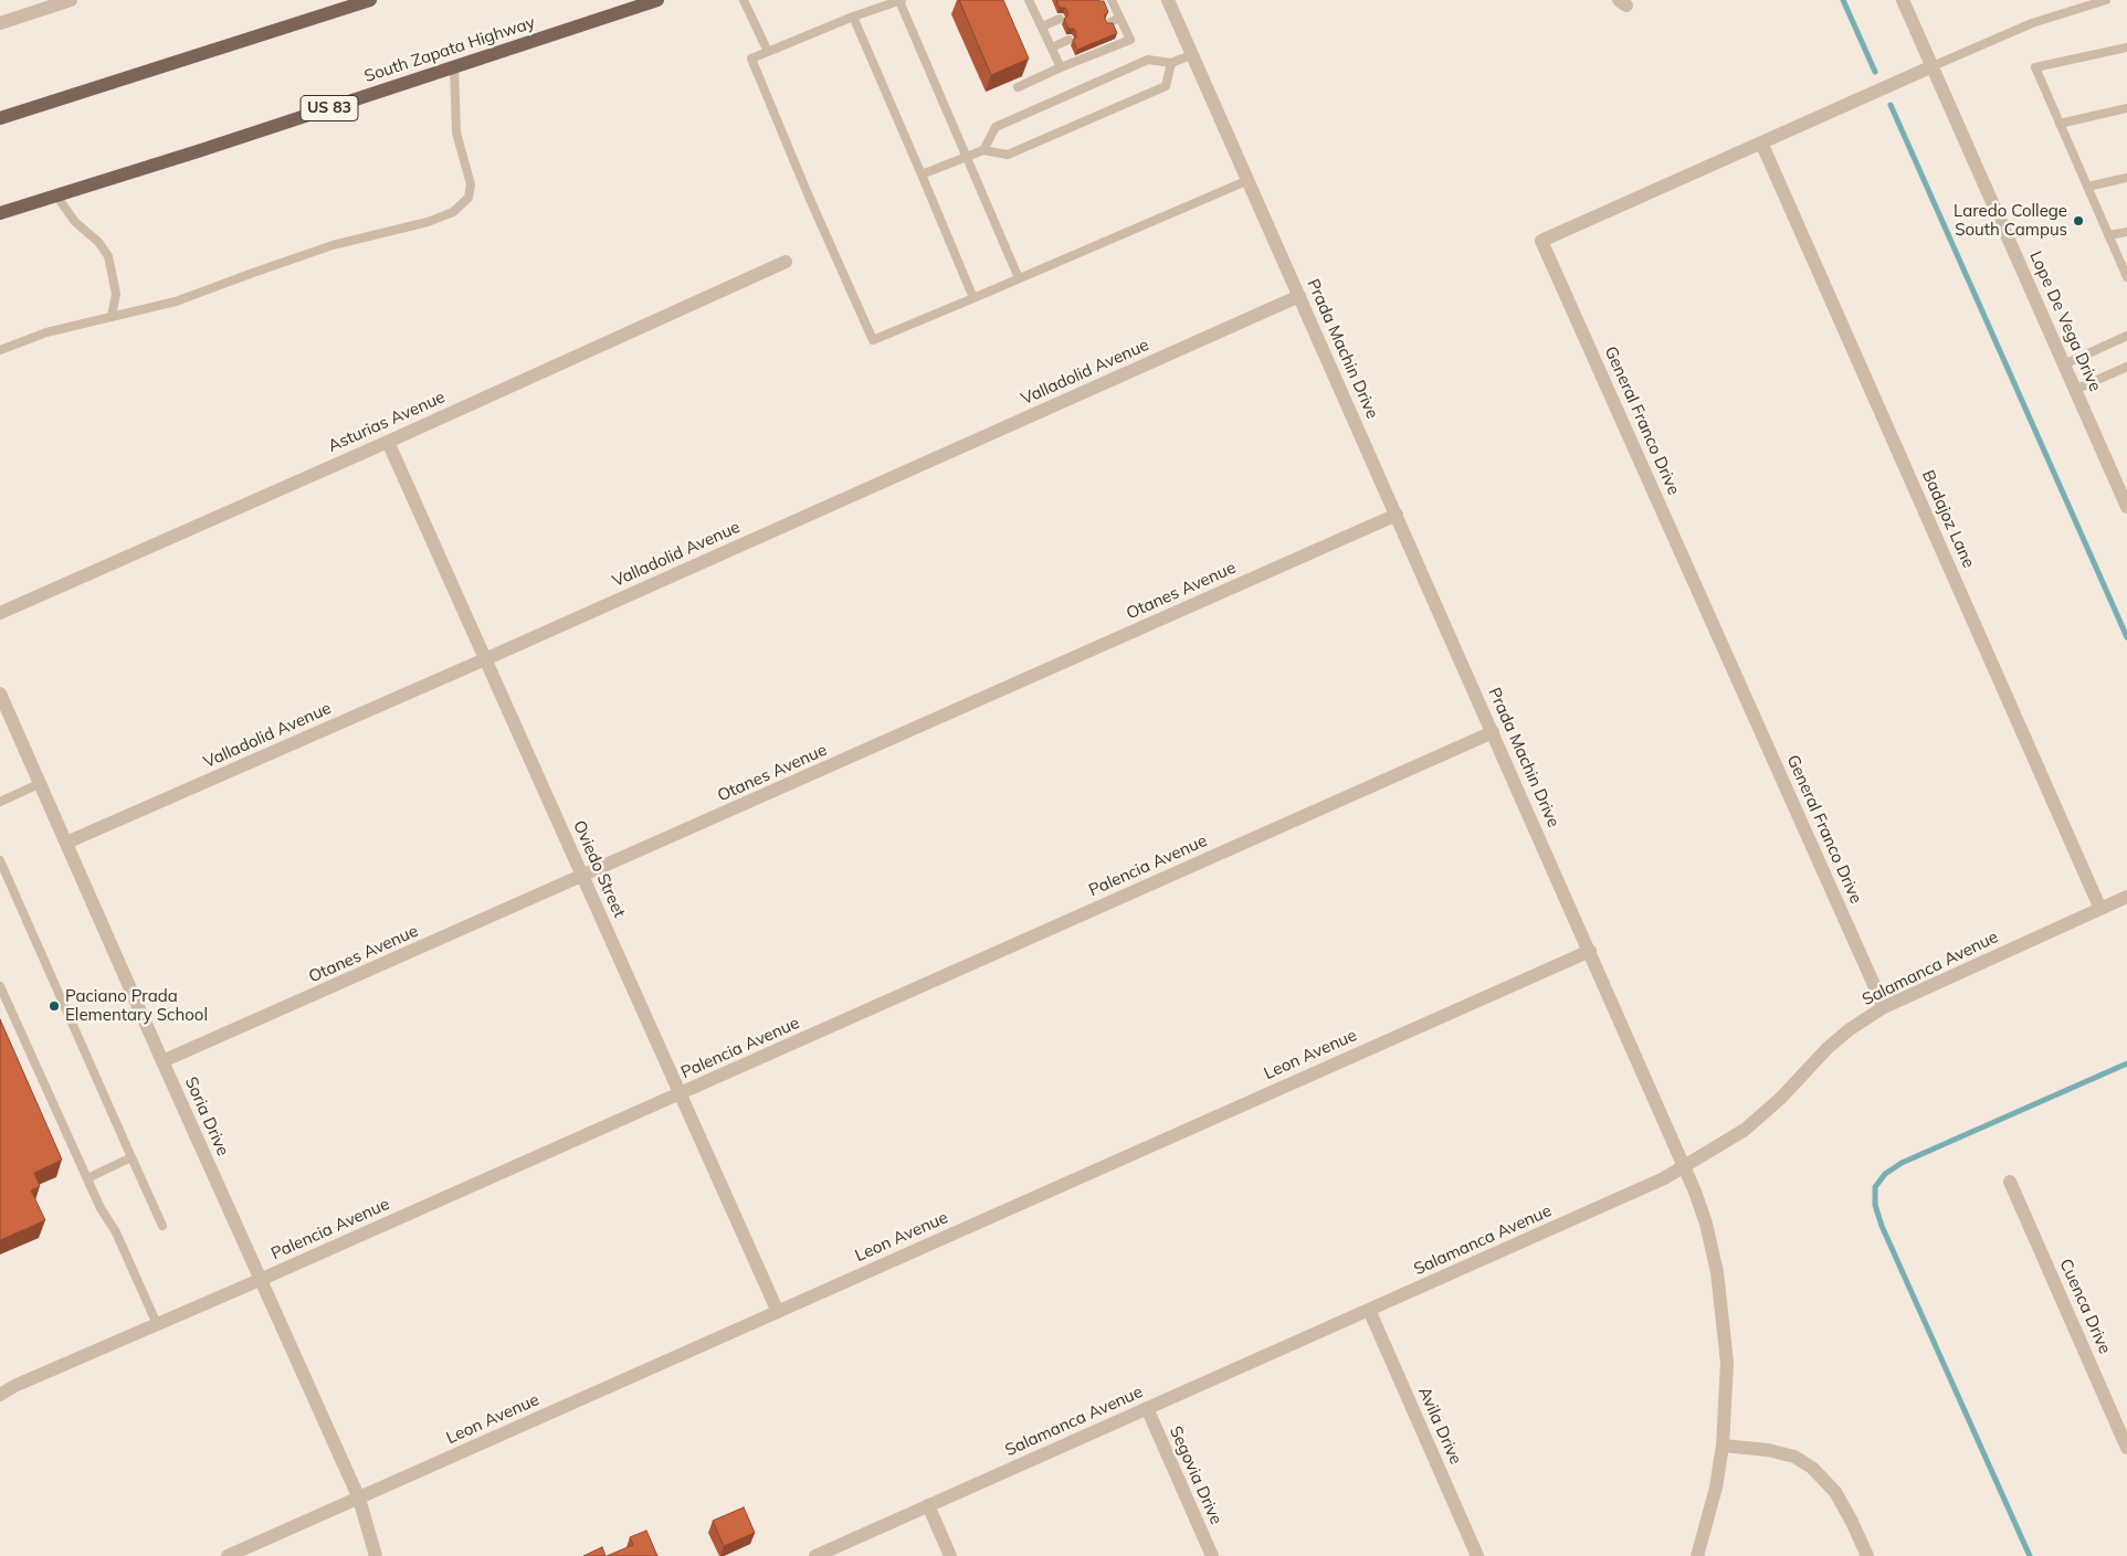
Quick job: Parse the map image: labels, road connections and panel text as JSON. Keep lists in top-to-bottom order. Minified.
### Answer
{"streets":{"main road":["South Zapata Highway","US 83"],"street":["Lope De Vega Drive","Prada Machin Drive","Valladolid Avenue","General Franco Drive","Asturias Avenue","Badajoz Lane","Otanes Avenue","Palencia Avenue","Oviedo Street","Salamanca Avenue","Leon Avenue","Soria Drive","Cuenca Drive","Avila Drive","Segovia Drive"]},"crossings":[["Lope De Vega Drive","General Franco Drive"],["Prada Machin Drive","Valladolid Avenue"],["Prada Machin Drive","Otanes Avenue"],["Prada Machin Drive","Palencia Avenue"],["Prada Machin Drive","Salamanca Avenue"],["Prada Machin Drive","Leon Avenue"],["Valladolid Avenue","Oviedo Street"],["Valladolid Avenue","Soria Drive"],["General Franco Drive","Badajoz Lane"],["General Franco Drive","Salamanca Avenue"],["Asturias Avenue","Oviedo Street"],["Badajoz Lane","Salamanca Avenue"],["Otanes Avenue","Oviedo Street"],["Otanes Avenue","Soria Drive"],["Palencia Avenue","Oviedo Street"],["Palencia Avenue","Soria Drive"],["Oviedo Street","Leon Avenue"],["Salamanca Avenue","Avila Drive"],["Salamanca Avenue","Segovia Drive"],["Leon Avenue","Soria Drive"]],"places":["Laredo College South Campus","Paciano Prada Elementary School"]}
